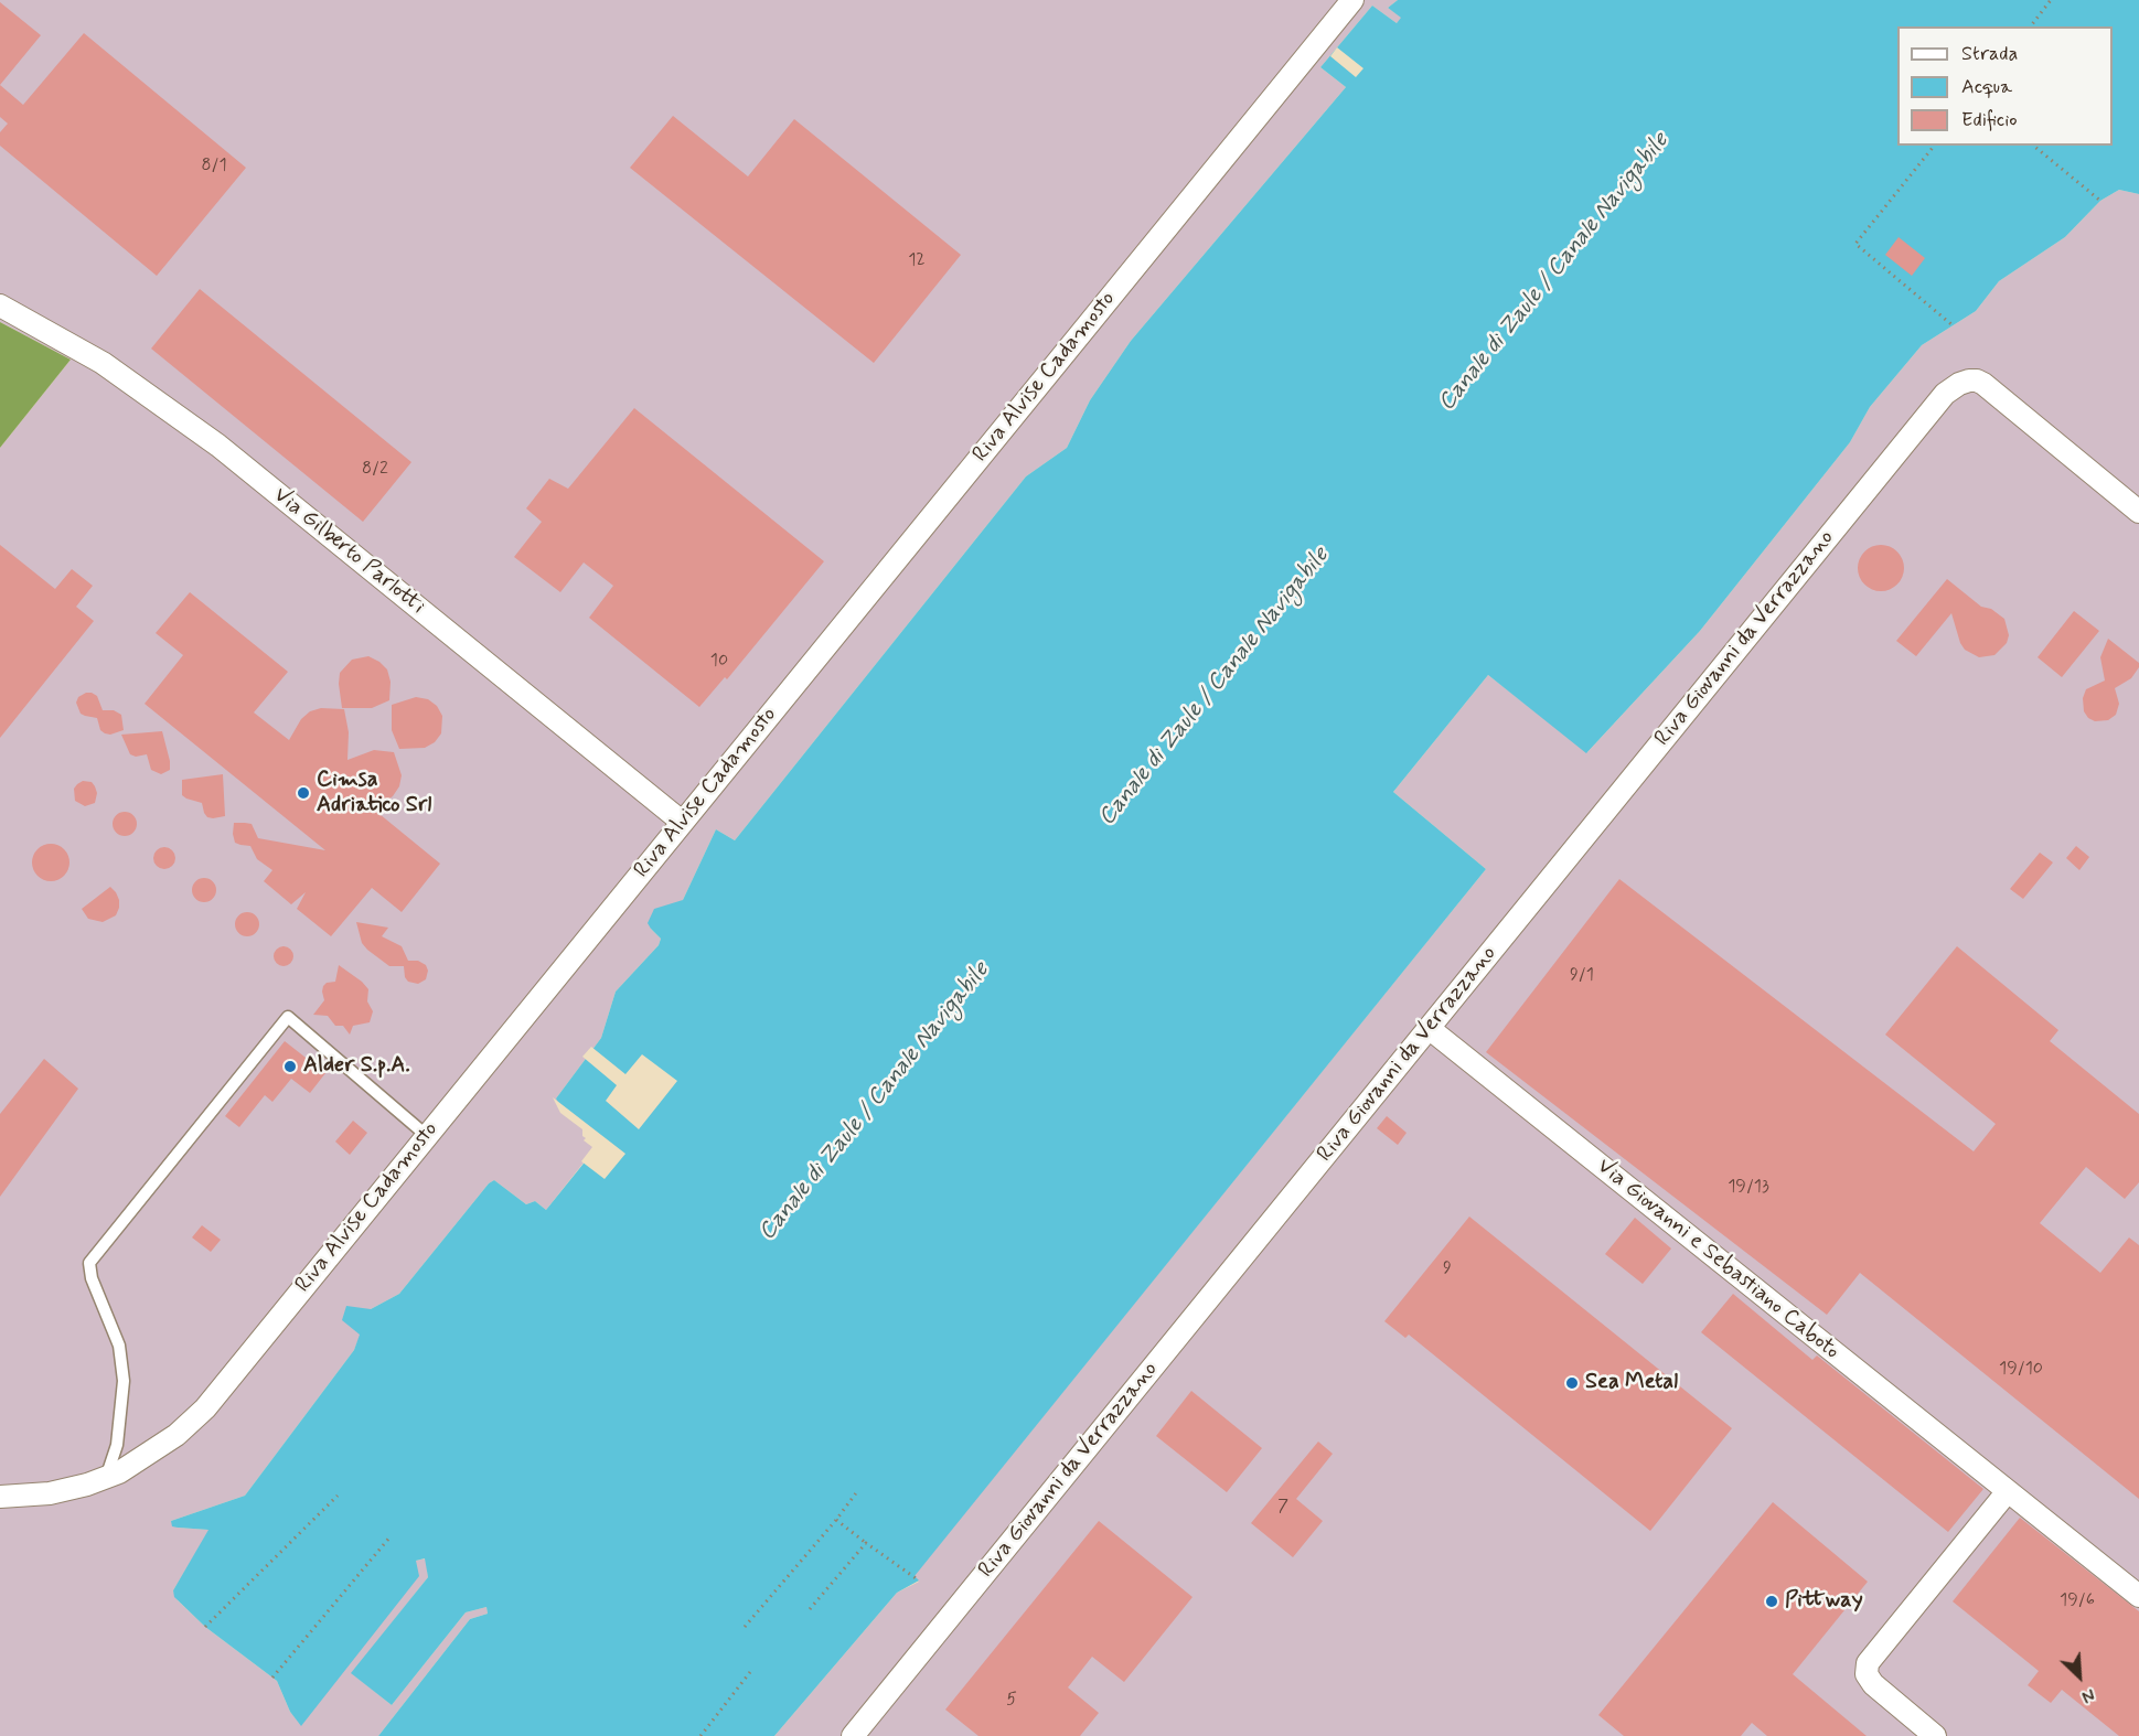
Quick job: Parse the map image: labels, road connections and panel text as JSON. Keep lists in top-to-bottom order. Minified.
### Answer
{"streets":{"street":["Riva Alvise Cadamosto","Via Gilberto Parlotti","Riva Giovanni da Verrazzano","Via Giovanni e Sebastiano Caboto"]},"crossings":[["Riva Alvise Cadamosto","Via Gilberto Parlotti"],["Riva Giovanni da Verrazzano","Via Giovanni e Sebastiano Caboto"]],"water":["Canale di Zaule / Canale Navigabile"],"places":["Cimsa Adriatico Srl","Alder S.p.A.","Sea Metal","Pittway"],"house_numbers":["8/1","12","8/2","10","9/1","19/13","9","19/10","7","19/6","5"],"legend":["Strada","Acqua","Edificio"],"north":"bottom right"}
